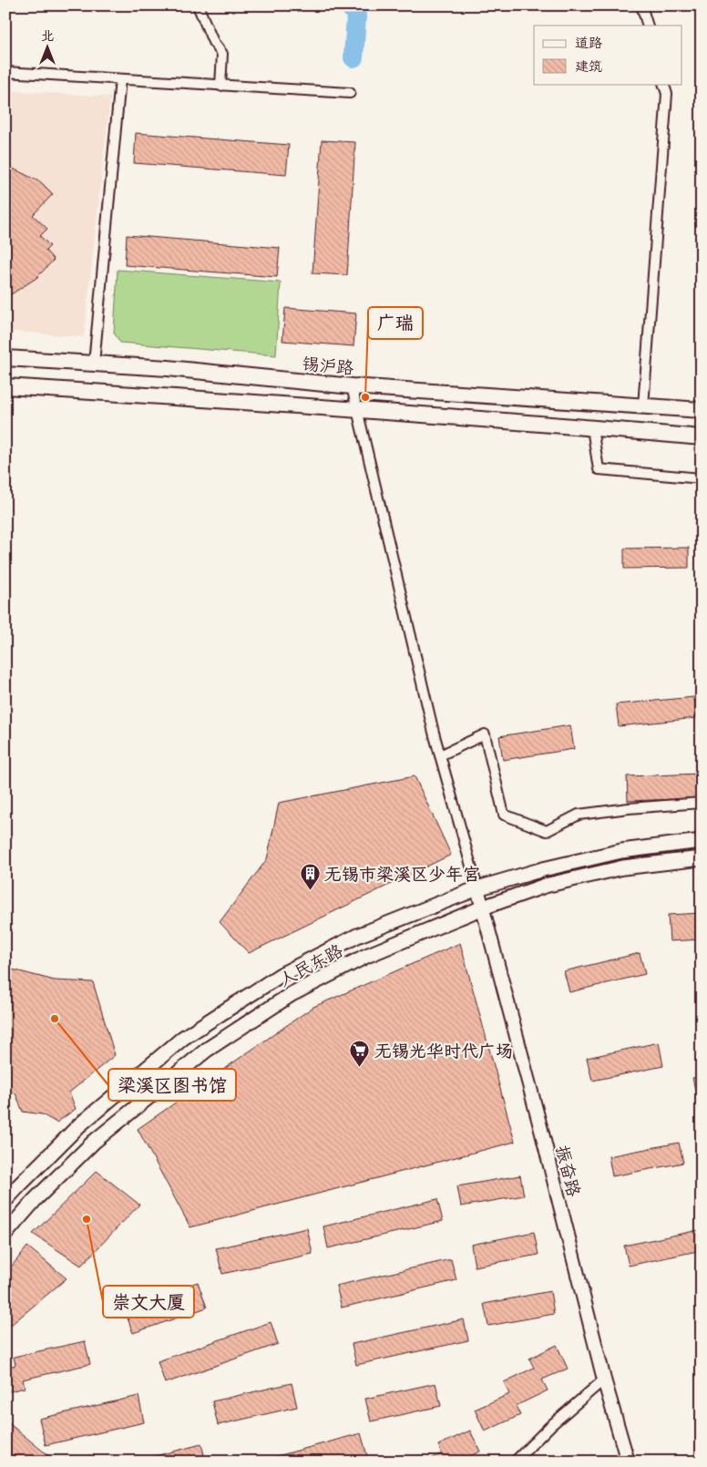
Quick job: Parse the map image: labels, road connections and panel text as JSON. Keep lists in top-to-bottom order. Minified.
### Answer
{"streets":{"main road":["锡沪路","人民东路"],"street":["振奋路"]},"crossings":[["人民东路","振奋路"]],"places":{"other":["广瑞","梁溪区图书馆","崇文大厦"],"building":["无锡市梁溪区少年宫"],"supermarket":["无锡光华时代广场"]},"legend":["道路","建筑"],"north":"top"}
